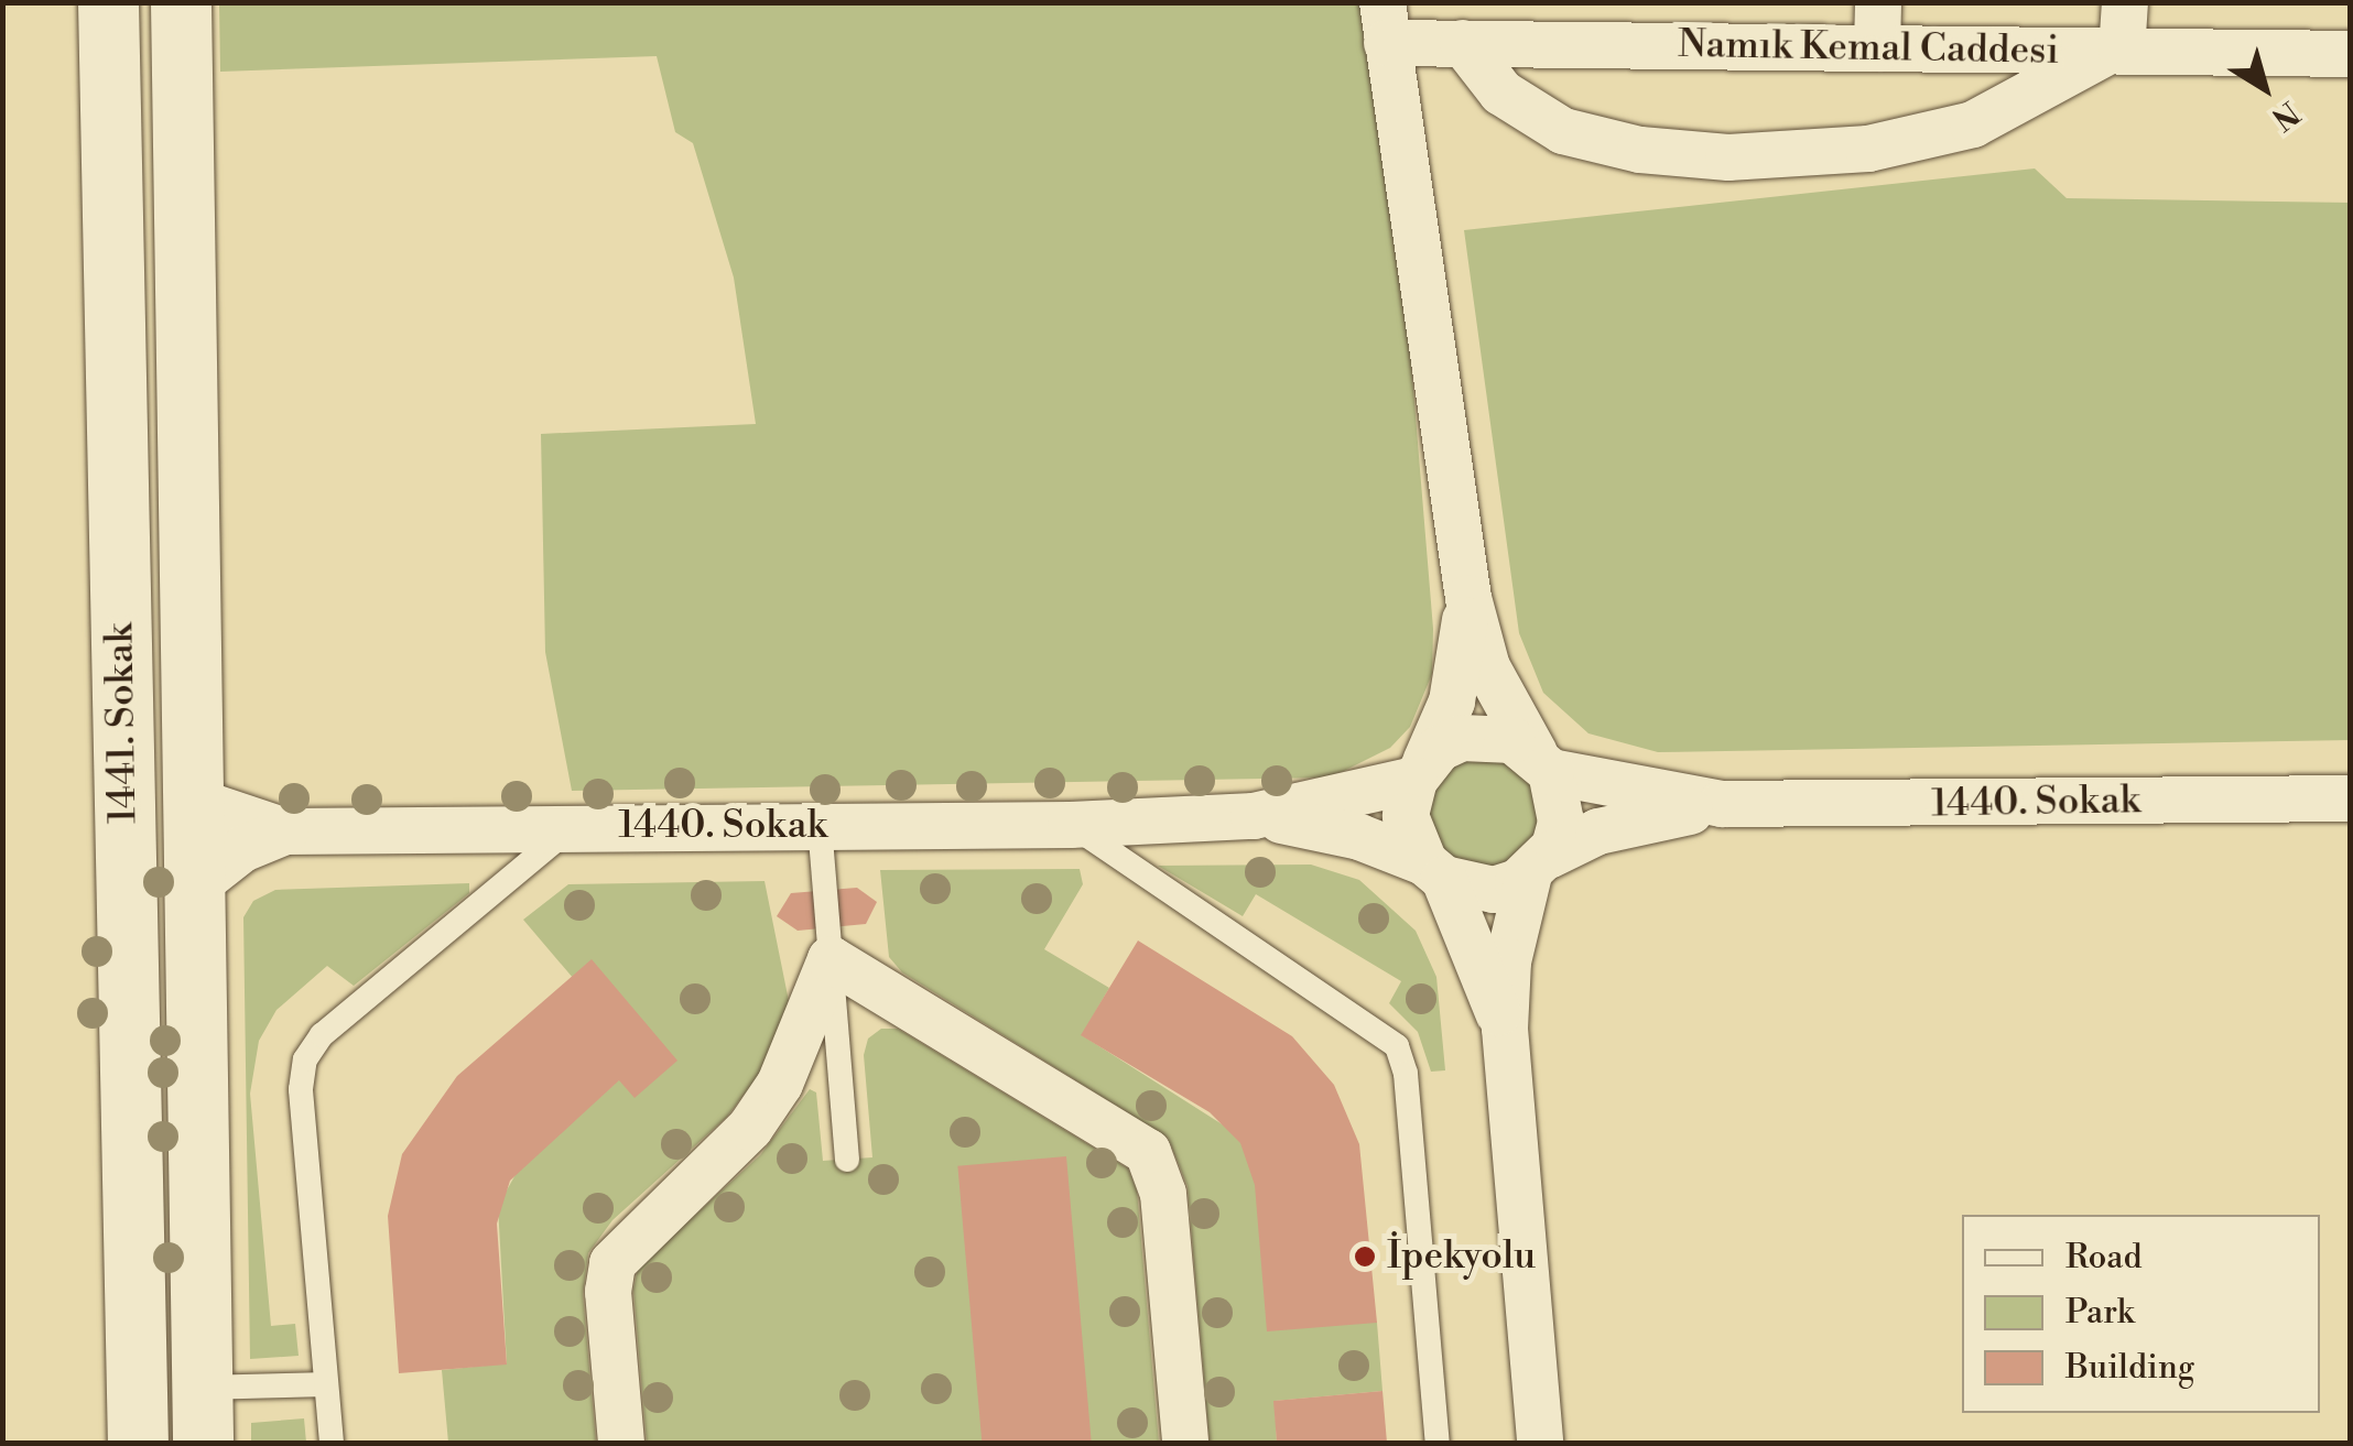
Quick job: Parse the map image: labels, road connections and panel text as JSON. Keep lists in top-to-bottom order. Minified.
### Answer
{"streets":{"street":["Namık Kemal Caddesi","1441. Sokak","1440. Sokak"]},"crossings":[["1441. Sokak","1440. Sokak"]],"places":["İpekyolu"],"legend":["Road","Park","Building"],"north":"bottom right"}
